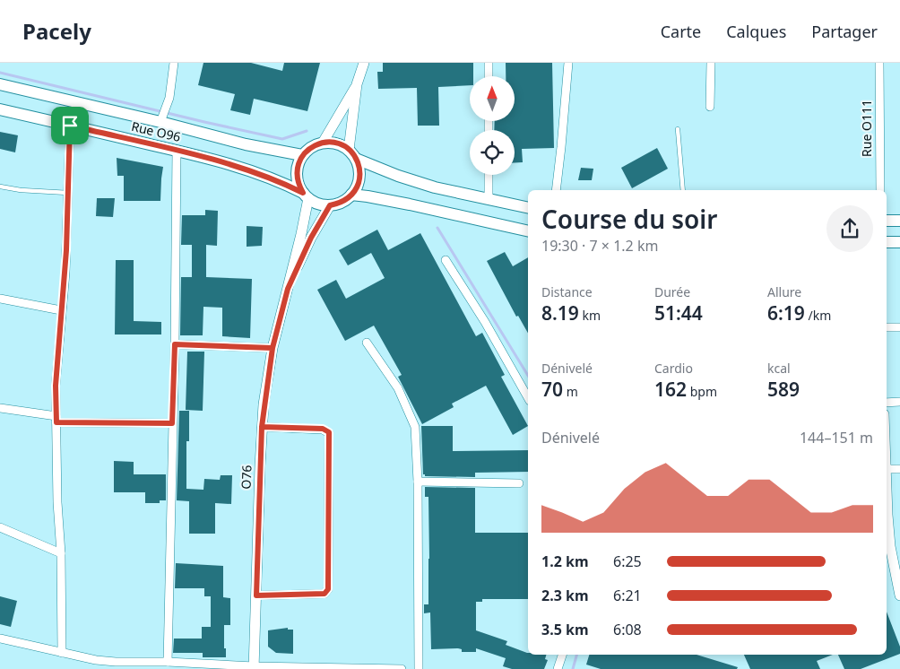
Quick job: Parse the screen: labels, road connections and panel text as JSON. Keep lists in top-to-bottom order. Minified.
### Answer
{"streets":{"main road":["Rue O96"],"street":["Rue O111","O76"]},"north":"top","page":{"header":"Pacely","nav":["Carte","Calques","Partager"],"heading":["Course du soir","19:30 · 7 × 1.2 km"],"stats":[["Distance","8.19 km"],["Durée","51:44"],["Allure","6:19 /km"],["Dénivelé","70 m"],["Cardio","162 bpm"],["kcal","589"]],"chart":["Dénivelé","144–151 m"],"list":[{"name":"1.2 km","note":"6:25"},{"name":"2.3 km","note":"6:21"},{"name":"3.5 km","note":"6:08"}]}}
